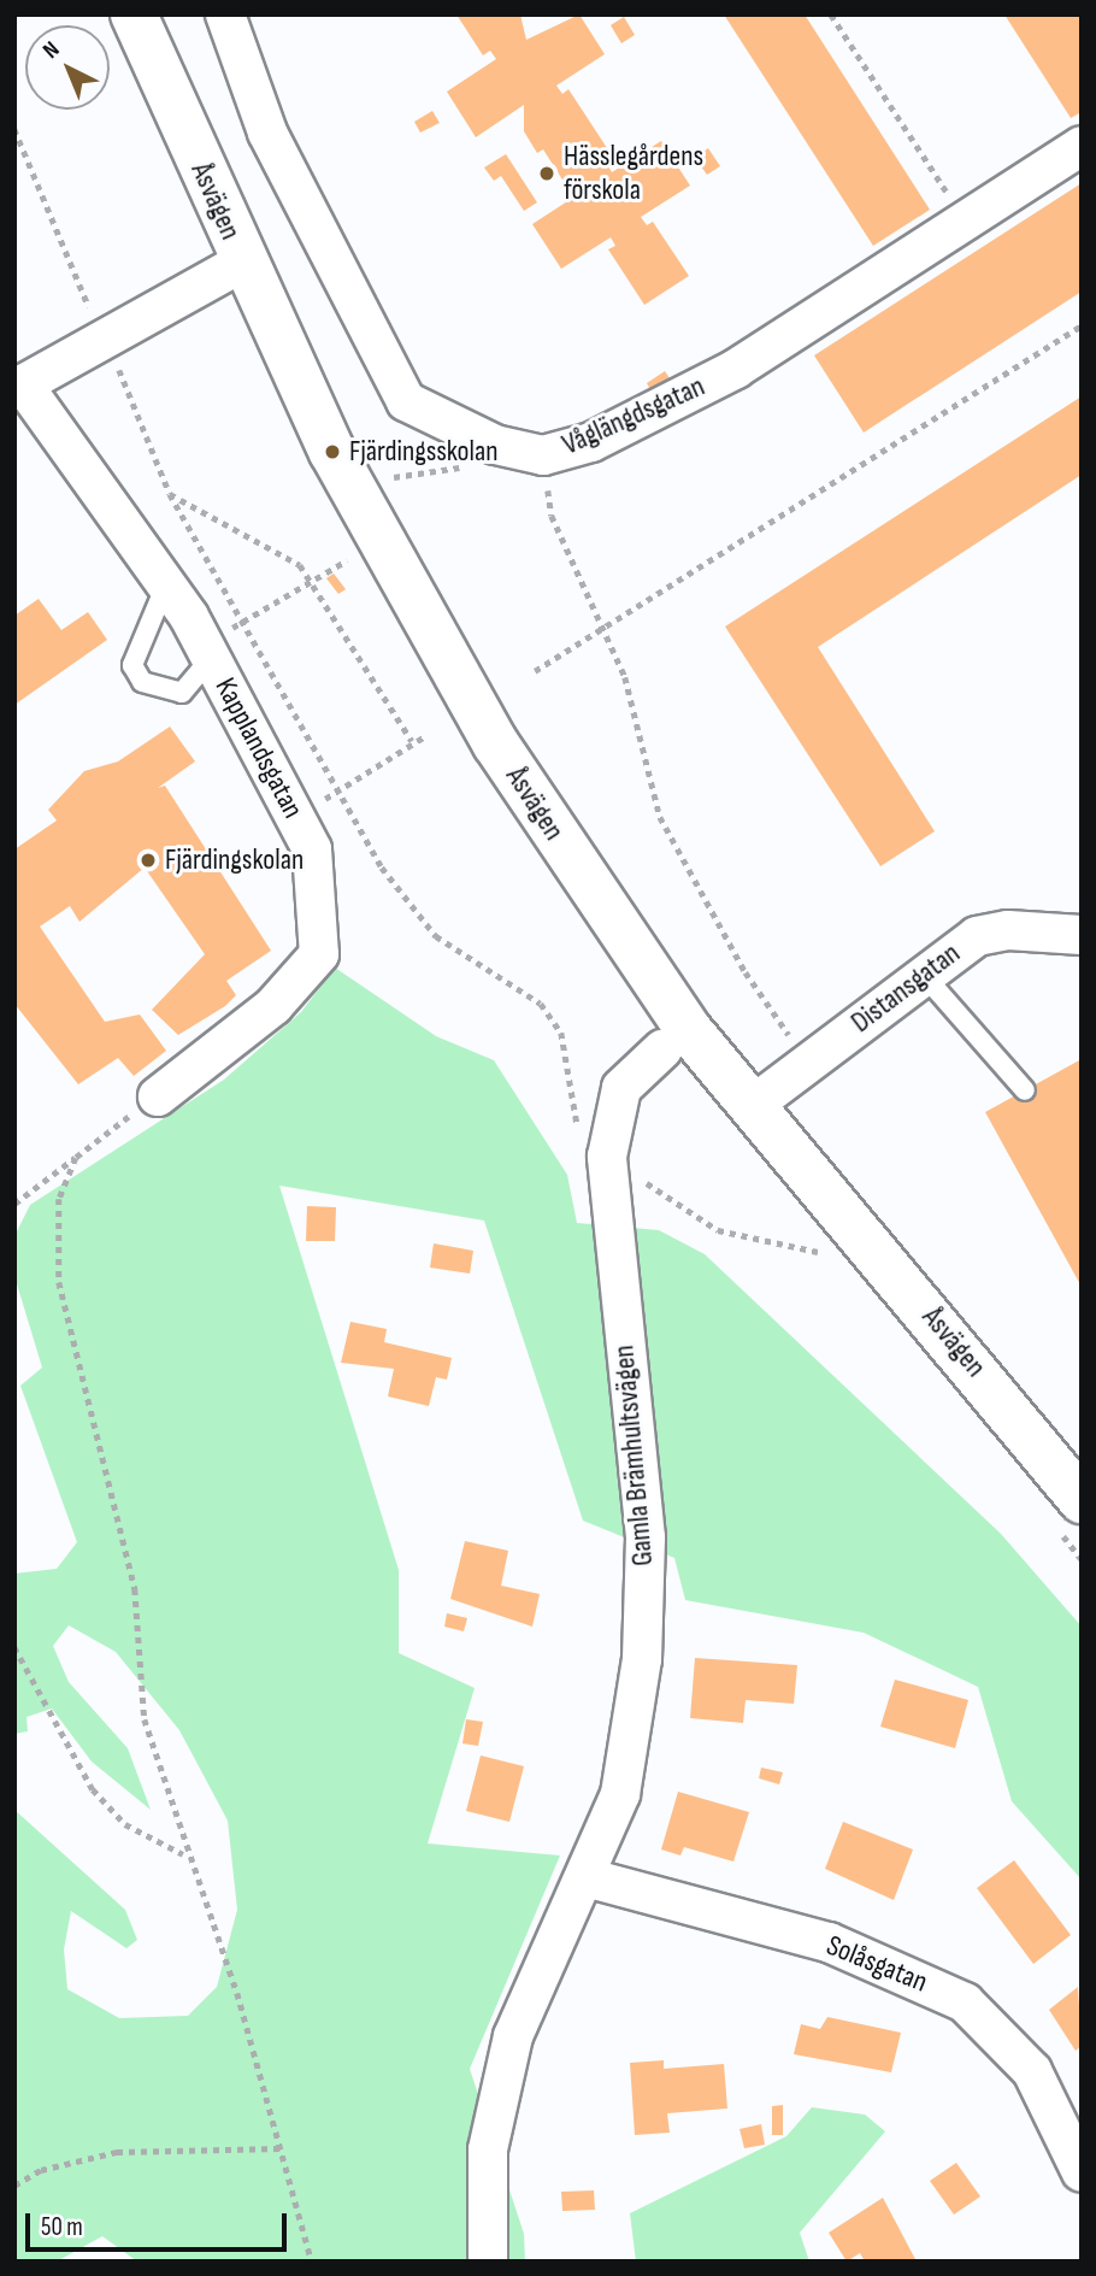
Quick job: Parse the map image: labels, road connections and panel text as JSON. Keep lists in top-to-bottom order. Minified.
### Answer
{"streets":{"street":["Åsvägen","Våglängdsgatan","Kapplandsgatan","Distansgatan","Gamla Brämhultsvägen","Solåsgatan"]},"crossings":[["Åsvägen","Kapplandsgatan"],["Åsvägen","Distansgatan"],["Gamla Brämhultsvägen","Solåsgatan"]],"places":["Hässlegårdens förskola","Fjärdingsskolan","Fjärdingskolan"],"scale_bar":"50 m","north":"top left"}
